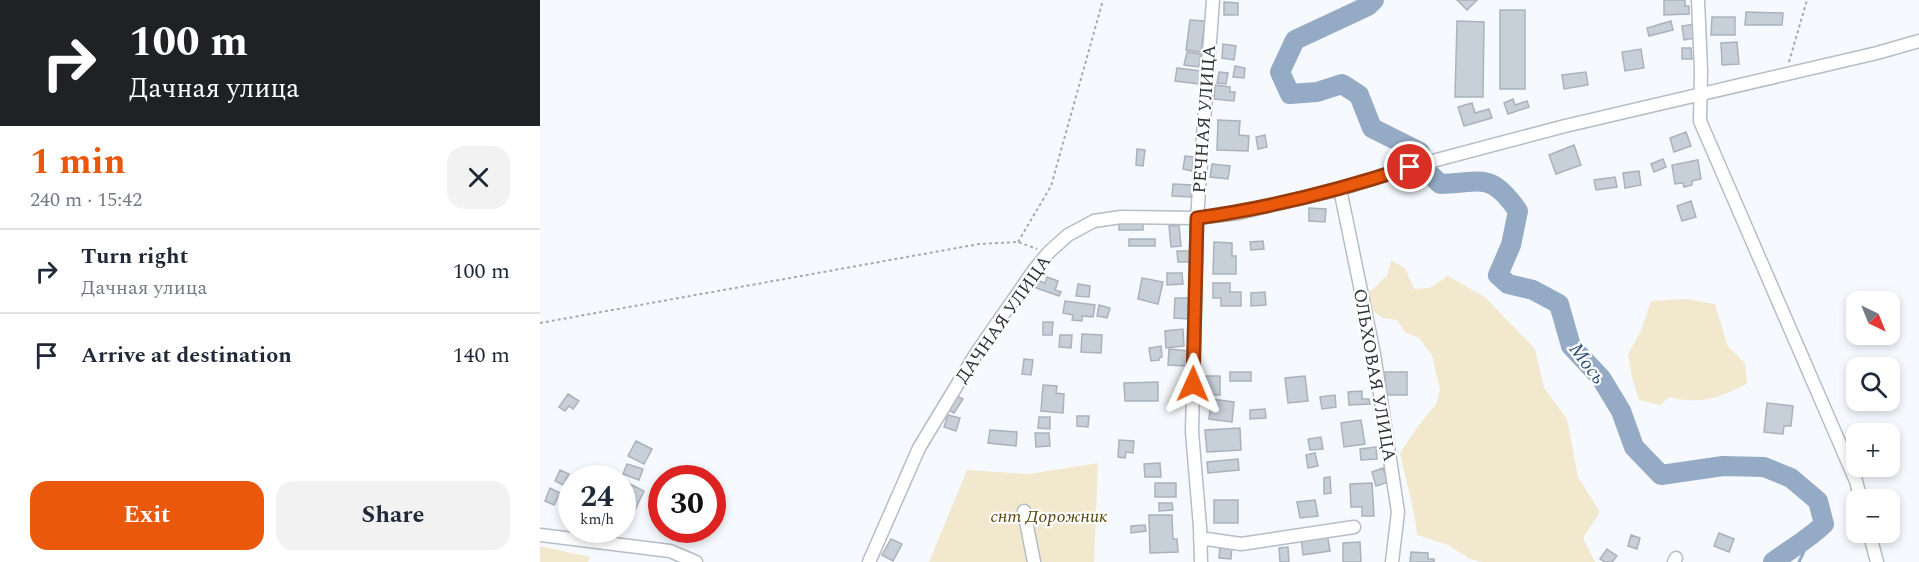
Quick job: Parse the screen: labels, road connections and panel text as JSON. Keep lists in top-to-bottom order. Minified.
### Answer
{"streets":{"street":["РЕЧНАЯ УЛИЦА","ДАЧНАЯ УЛИЦА","ОЛЬХОВАЯ УЛИЦА"]},"crossings":[["РЕЧНАЯ УЛИЦА","ДАЧНАЯ УЛИЦА"],["ДАЧНАЯ УЛИЦА","ОЛЬХОВАЯ УЛИЦА"]],"water":["Мось"],"parks":["снт Дорожник"],"north":"bottom right","page":{"turn":["100 m","Дачная улица"],"heading":["1 min","240 m · 15:42"],"list":[{"name":"Turn right","note":"Дачная улица","value":"100 m"},{"name":"Arrive at destination","value":"140 m"}],"map_buttons":["+","−"],"speed":"24 km/h","limit":"30","buttons":["Exit","Share"]}}
